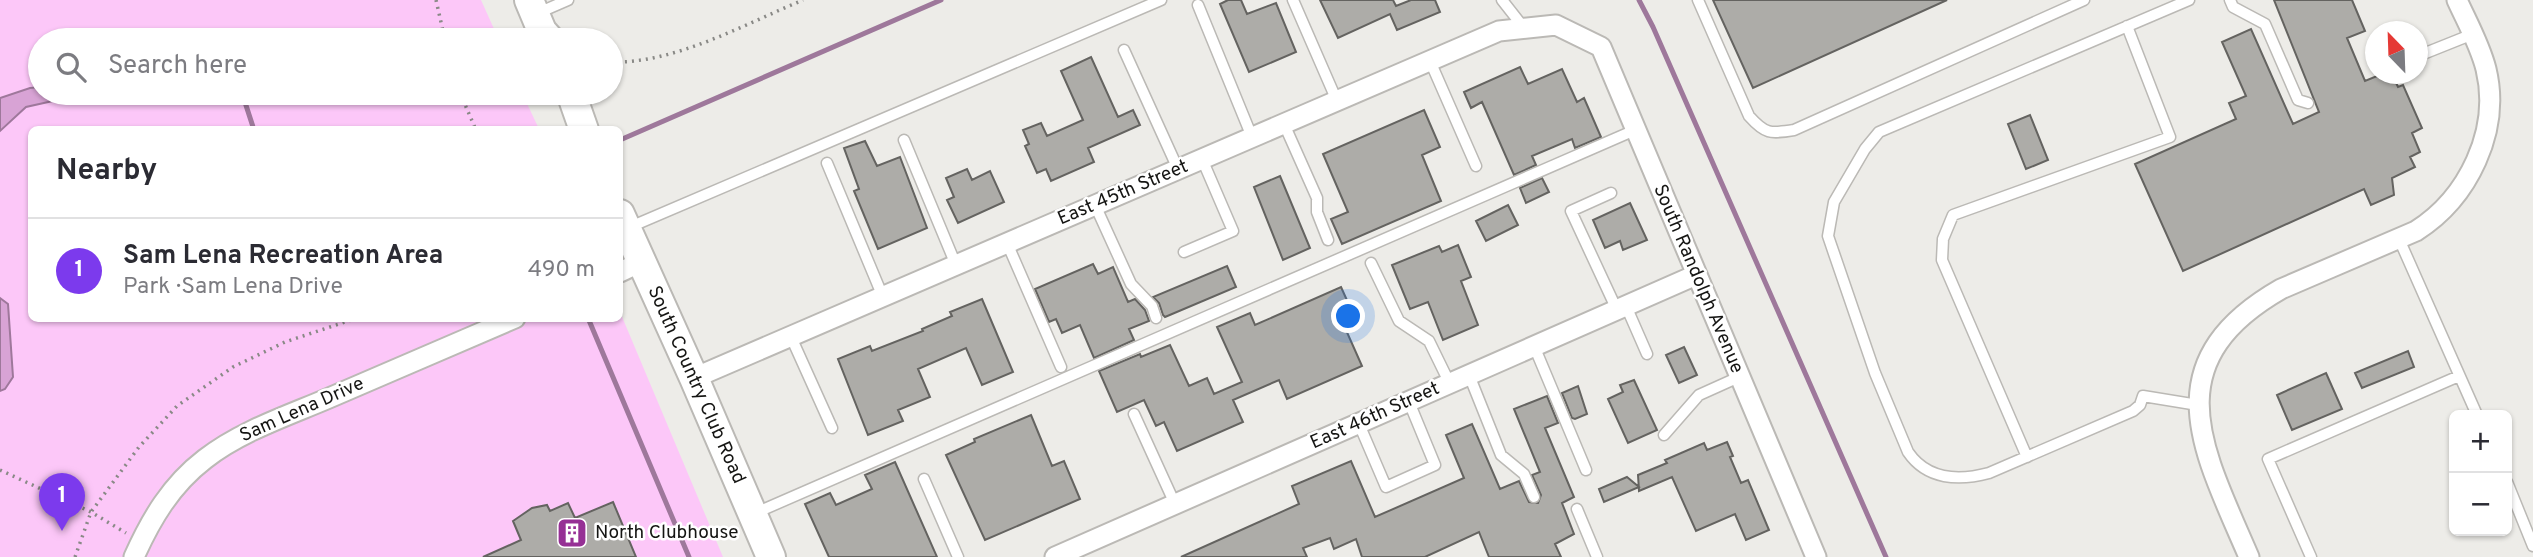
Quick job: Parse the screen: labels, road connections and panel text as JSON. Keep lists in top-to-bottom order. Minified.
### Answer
{"streets":{"street":["East 45th Street","South Randolph Avenue","South Country Club Road","Sam Lena Drive","East 46th Street"]},"crossings":[["East 45th Street","South Randolph Avenue"],["East 45th Street","South Country Club Road"],["South Randolph Avenue","East 46th Street"]],"places":{"building":["North Clubhouse"]},"north":"top left","page":{"search":"Search here","heading":"Nearby","list":[{"mark":"1","name":"Sam Lena Recreation Area","note":"Park · Sam Lena Drive","value":"490 m"}],"map_buttons":["+","−"],"pins":"1"}}
